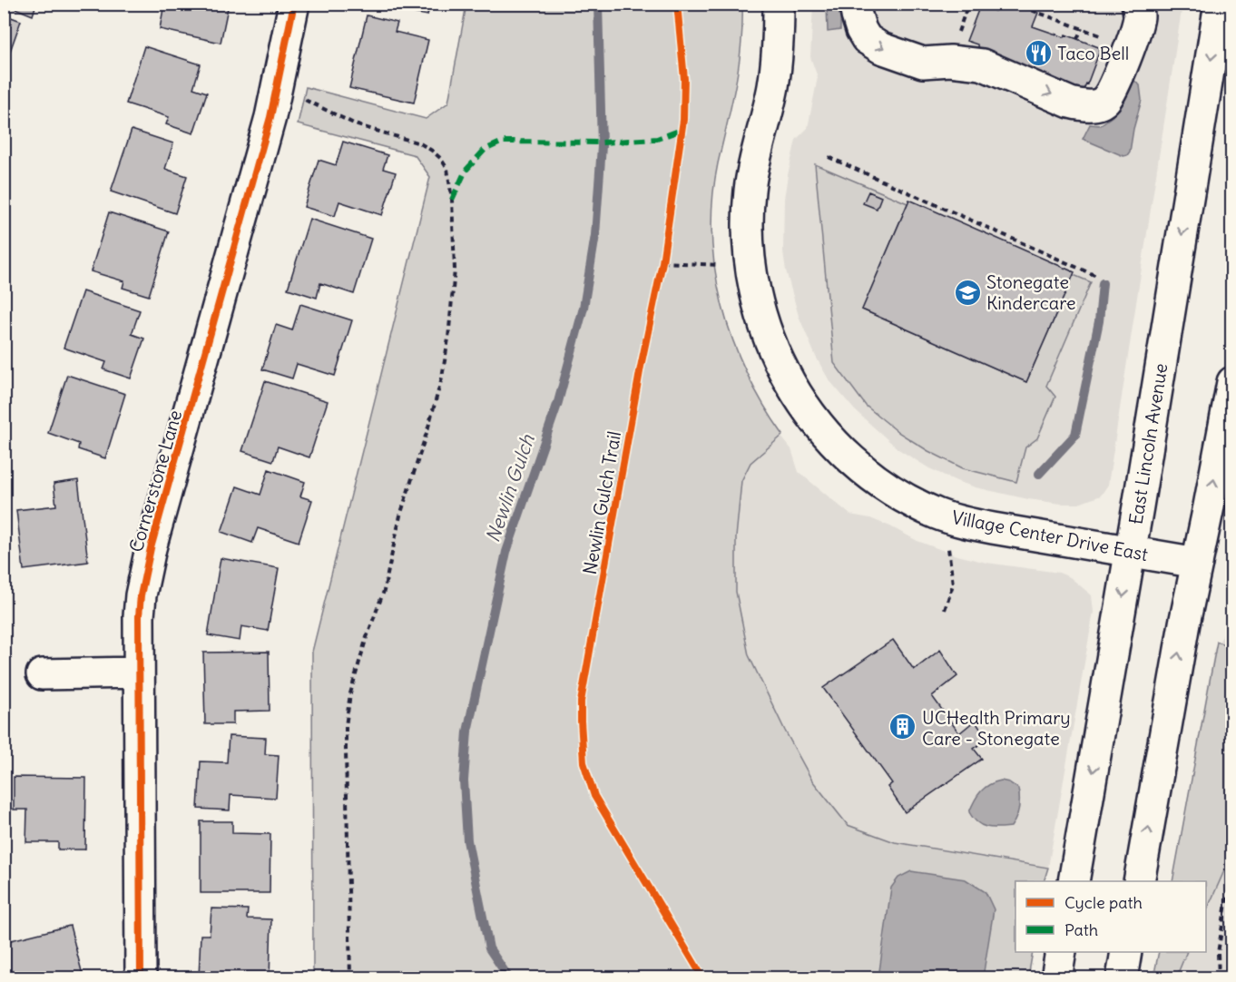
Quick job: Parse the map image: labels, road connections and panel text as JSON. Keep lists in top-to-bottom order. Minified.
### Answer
{"streets":{"street":["East Lincoln Avenue","Cornerstone Lane","Village Center Drive East"],"cycle path":["Newlin Gulch Trail"]},"crossings":[["East Lincoln Avenue","Village Center Drive East"]],"water":["Newlin Gulch"],"places":{"restaurant":["Taco Bell"],"school or university":["Stonegate Kindercare"],"building":["UCHealth Primary Care - Stonegate"]},"legend":["Cycle path","Path"]}
